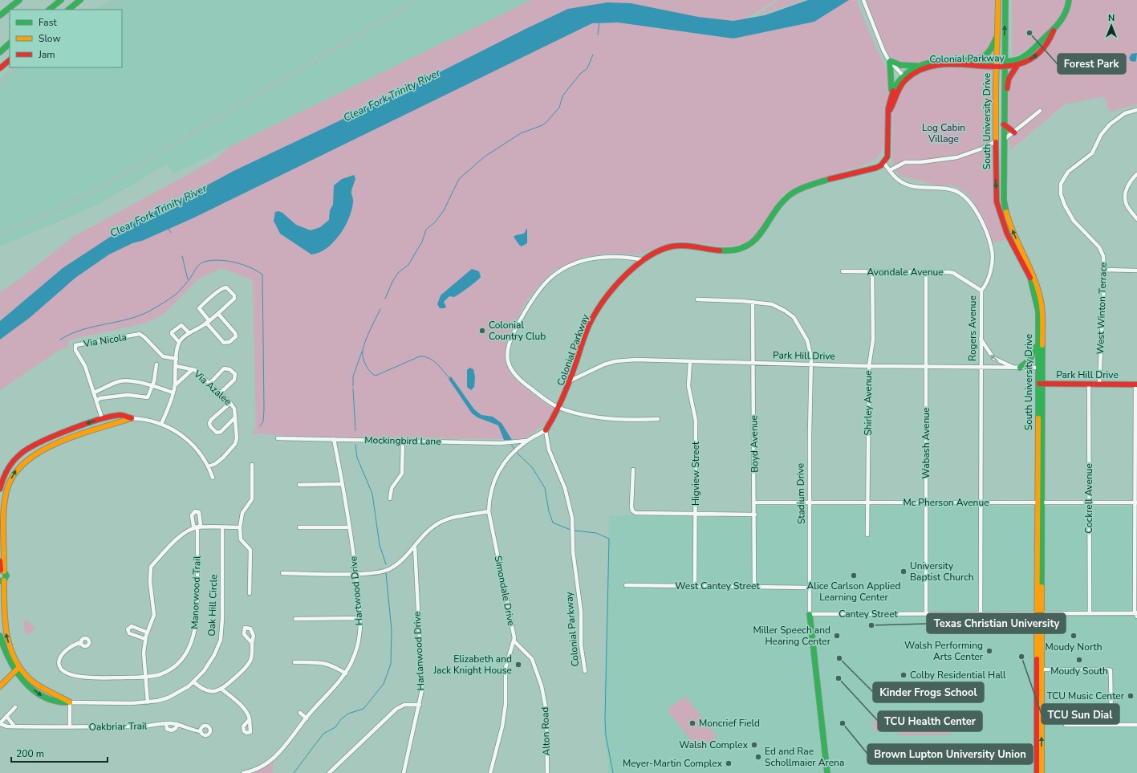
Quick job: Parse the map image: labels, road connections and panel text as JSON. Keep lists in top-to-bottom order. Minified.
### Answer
{"streets":{"main road":["Colonial Parkway","South University Drive","Park Hill Drive","Stadium Drive","Oak Hill Circle"],"street":["Avondale Avenue","West Winton Terrace","Rogers Avenue","Via Nicola","Via Azalee","Shirley Avenue","Mockingbird Lane","Wabash Avenue","Boyd Avenue","Higview Street","Cockrell Avenue","Mc Pherson Avenue","West Cantey Street","Hartwood Drive","Simondale Drive","Manorwood Trail","Cantey Street","Harlanwood Drive","Oakbriar Trail","Alton Road"]},"crossings":[["Colonial Parkway","South University Drive"],["Colonial Parkway","Rogers Avenue"],["Colonial Parkway","Park Hill Drive"],["Colonial Parkway","Simondale Drive"],["South University Drive","Park Hill Drive"],["South University Drive","Mc Pherson Avenue"],["Avondale Avenue","Rogers Avenue"],["Avondale Avenue","Shirley Avenue"],["Avondale Avenue","Wabash Avenue"],["West Winton Terrace","Park Hill Drive"],["Rogers Avenue","Park Hill Drive"],["Rogers Avenue","Mc Pherson Avenue"],["Park Hill Drive","Shirley Avenue"],["Park Hill Drive","Wabash Avenue"],["Park Hill Drive","Boyd Avenue"],["Park Hill Drive","Higview Street"],["Park Hill Drive","Stadium Drive"],["Park Hill Drive","Cockrell Avenue"],["Shirley Avenue","Mc Pherson Avenue"],["Mockingbird Lane","Hartwood Drive"],["Mockingbird Lane","Simondale Drive"],["Wabash Avenue","Mc Pherson Avenue"],["Wabash Avenue","Cantey Street"],["Boyd Avenue","Stadium Drive"],["Boyd Avenue","Mc Pherson Avenue"],["Boyd Avenue","West Cantey Street"],["Higview Street","West Cantey Street"],["Stadium Drive","Mc Pherson Avenue"],["Stadium Drive","West Cantey Street"],["Stadium Drive","Cantey Street"],["Cockrell Avenue","Mc Pherson Avenue"],["Simondale Drive","Alton Road"]],"water":["Clear Fork Trinity River"],"parks":["Log Cabin Village"],"places":["Forest Park","Colonial Country Club","University Baptist Church","Alice Carlson Applied Learning Center","Texas Christian University","Miller Speech and Hearing Center","Moudy North","Walsh Performing Arts Center","TCU Sun Dial","Kinder Frogs School","Moudy South","Elizabeth and Jack Knight House","Colby Residential Hall","TCU Health Center","TCU Music Center","Moncrief Field","Brown Lupton University Union","Walsh Complex","Ed and Rae Schollmaier Arena","Meyer-Martin Complex"],"legend":["Fast","Slow","Jam"],"scale_bar":"200 m","north":"top"}
